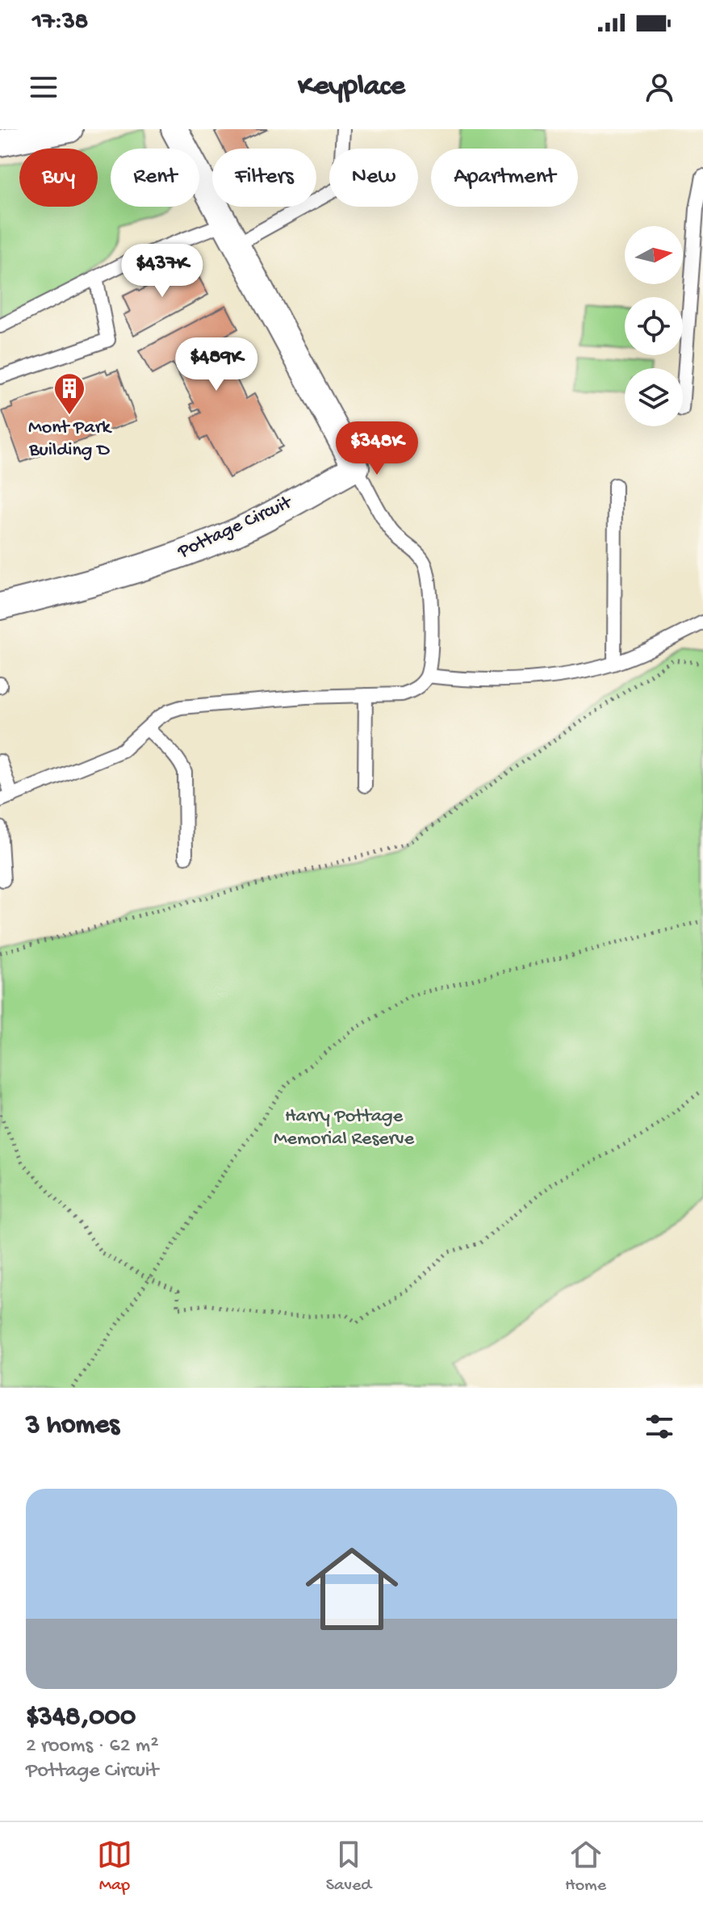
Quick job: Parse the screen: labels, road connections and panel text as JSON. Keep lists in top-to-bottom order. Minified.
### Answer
{"streets":{"street":["Pottage Circuit"]},"parks":["Harry Pottage Memorial Reserve"],"places":{"building":["Mont Park Building D"]},"north":"right","page":{"status":"17:38","header":"Keyplace","chip":["Buy","Rent","Filters","New","Apartment"],"price":["$437K","$489K","$348K"],"heading":"3 homes","list":[{"name":"$348,000","note":"2 rooms · 62 m² · Pottage Circuit"}],"tabs":["Map","Saved","Home"]}}
